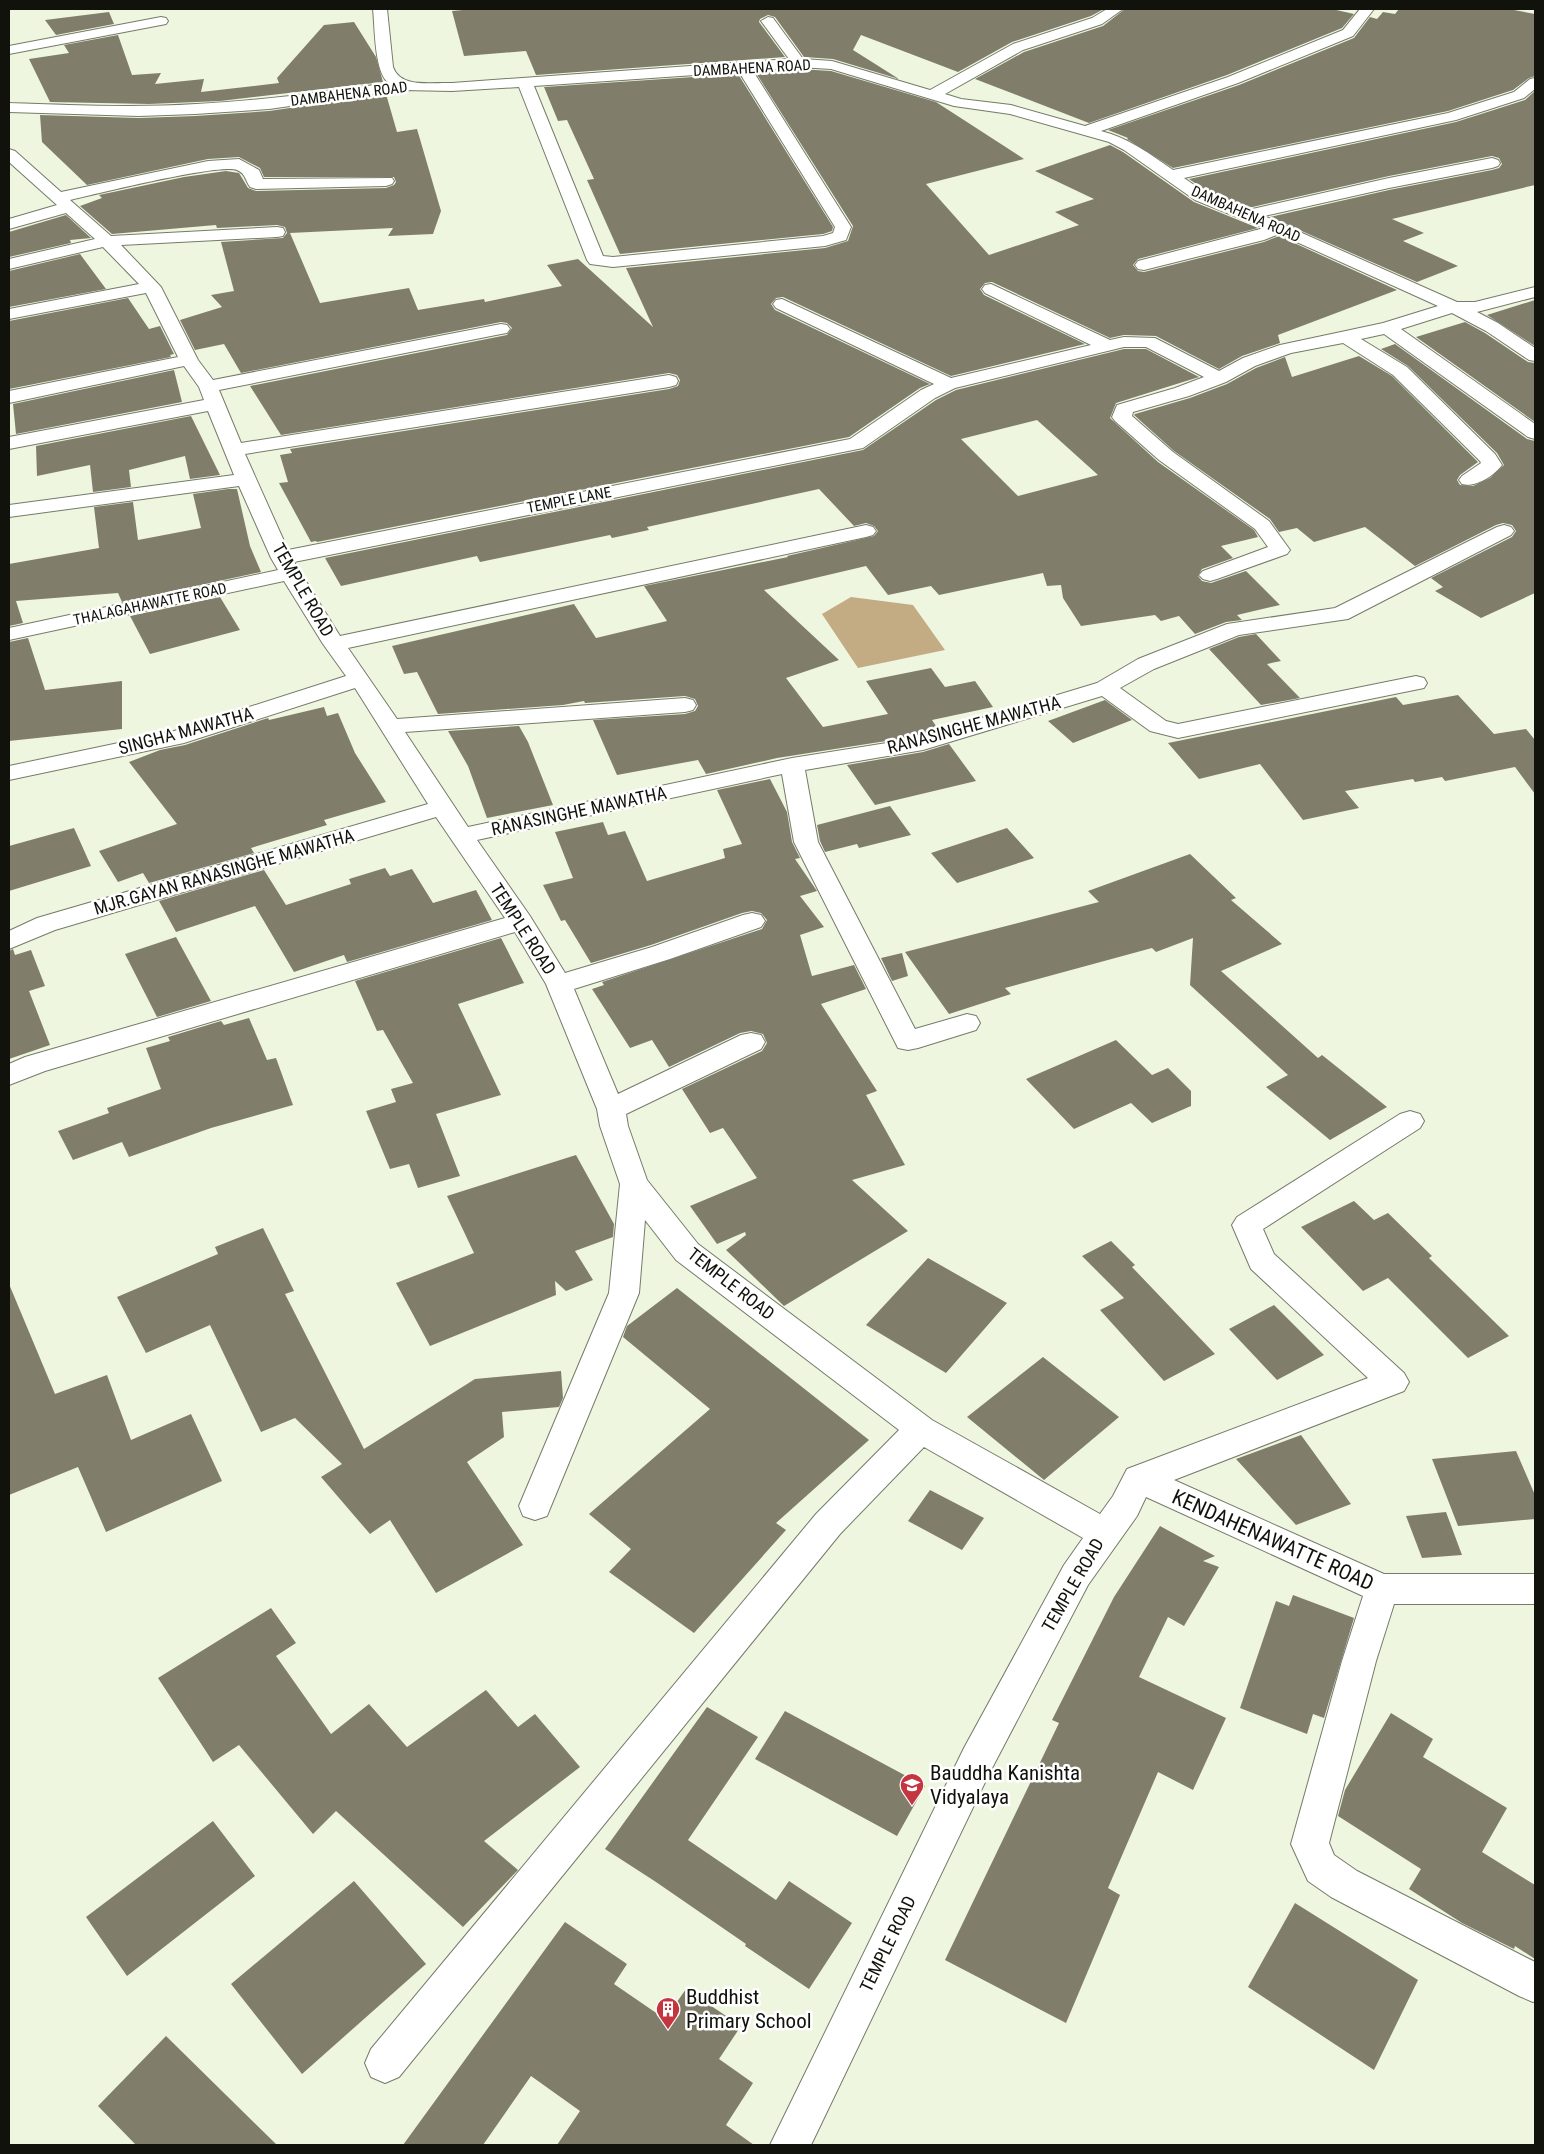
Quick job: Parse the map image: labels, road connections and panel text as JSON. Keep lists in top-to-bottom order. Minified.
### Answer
{"streets":{"street":["DAMBAHENA ROAD","TEMPLE LANE","TEMPLE ROAD","THALAGAHAWATTE ROAD","RANASINGHE MAWATHA","SINGHA MAWATHA","MJR.GAYAN RANASINGHE MAWATHA","KENDAHENAWATTE ROAD"]},"crossings":[["TEMPLE LANE","TEMPLE ROAD"],["TEMPLE LANE","THALAGAHAWATTE ROAD"],["TEMPLE ROAD","THALAGAHAWATTE ROAD"],["TEMPLE ROAD","RANASINGHE MAWATHA"],["TEMPLE ROAD","SINGHA MAWATHA"],["TEMPLE ROAD","MJR.GAYAN RANASINGHE MAWATHA"]],"places":{"school or university":["Bauddha Kanishta Vidyalaya"],"building":["Buddhist Primary School"]}}
